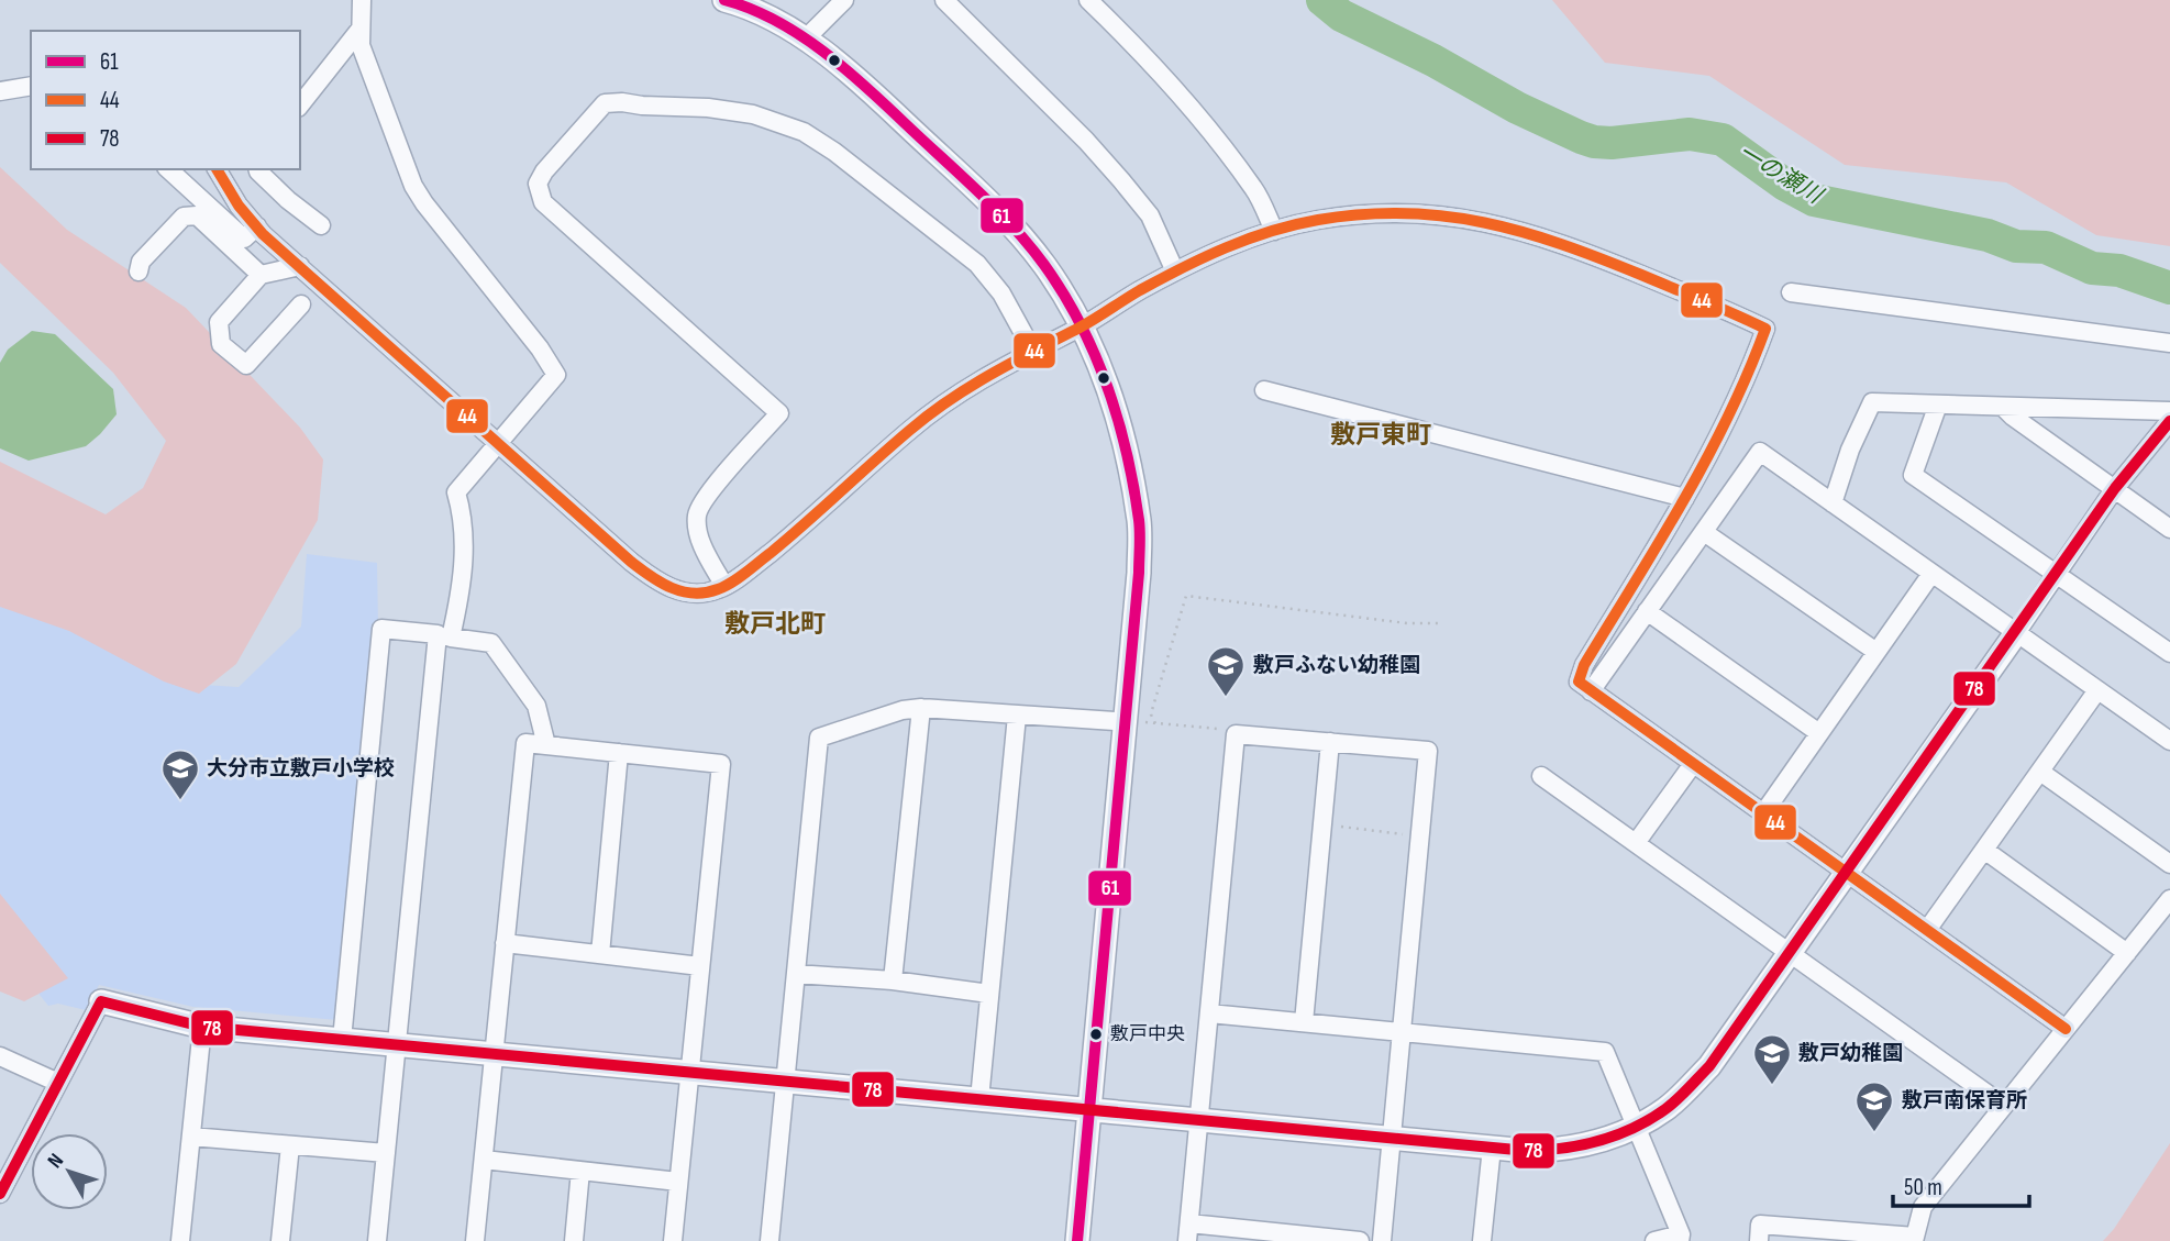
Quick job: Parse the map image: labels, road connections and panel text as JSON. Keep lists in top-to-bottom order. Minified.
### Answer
{"districts":["敷戸東町","敷戸北町"],"water":["一の瀬川"],"places":{"school or university":["敷戸ふない幼稚園","大分市立敷戸小学校","敷戸幼稚園","敷戸南保育所"],"other":["敷戸中央"]},"lines":["transit line 61","transit line 44","transit line 78"],"legend":["61","44","78"],"scale_bar":"50 m","north":"top left"}
